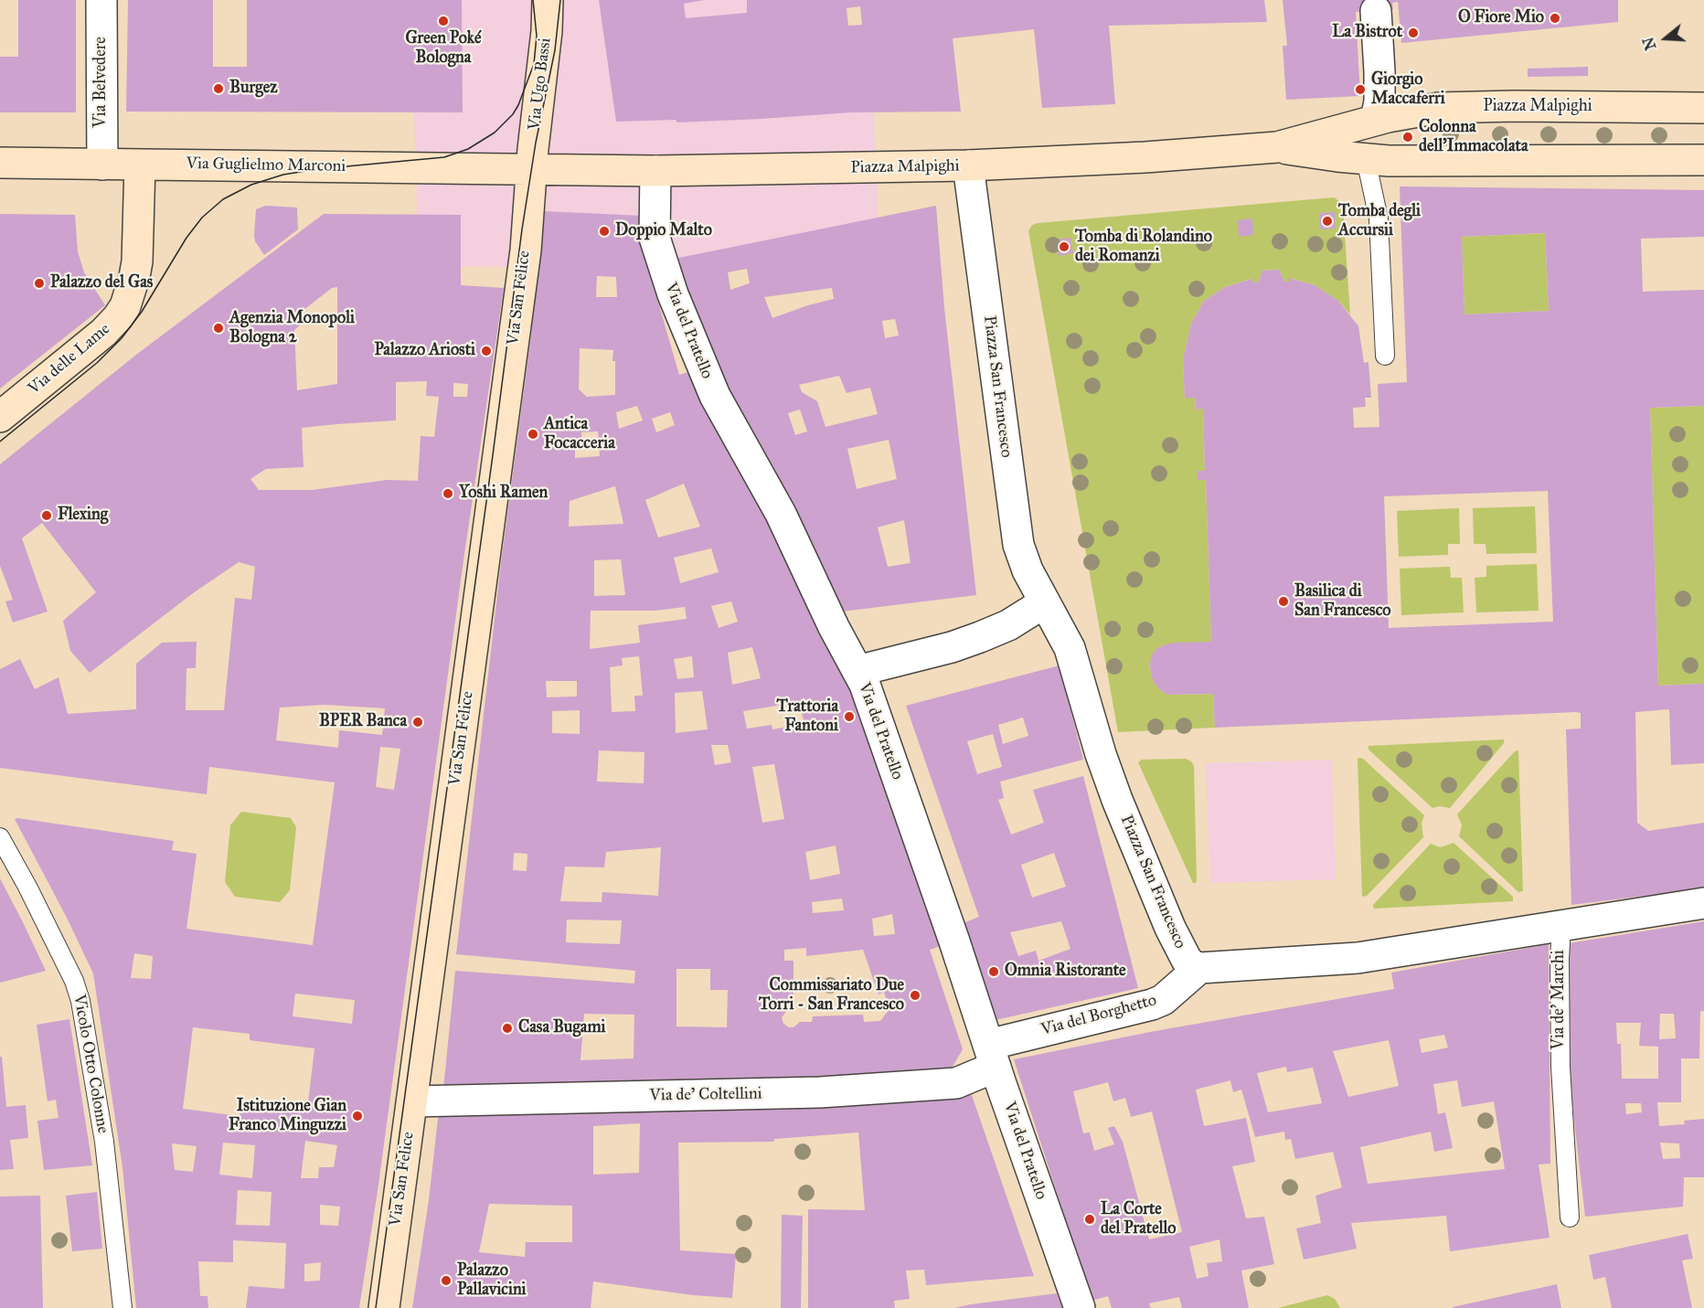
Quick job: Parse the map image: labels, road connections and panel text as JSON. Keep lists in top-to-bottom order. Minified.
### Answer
{"streets":{"street":["Via Belvedere","Via Ugo Bassi","Piazza Malpighi","Via Guglielmo Marconi","Via San Felice","Via del Pratello","Via delle Lame","Piazza San Francesco","Via de' Marchi","Via del Borghetto","Via de' Coltellini"],"lane":["Vicolo Otto Colonne"]},"crossings":[["Via Belvedere","Via Guglielmo Marconi"],["Via Ugo Bassi","Piazza Malpighi"],["Via Ugo Bassi","Via Guglielmo Marconi"],["Via Ugo Bassi","Via San Felice"],["Piazza Malpighi","Via Guglielmo Marconi"],["Piazza Malpighi","Via San Felice"],["Piazza Malpighi","Via del Pratello"],["Piazza Malpighi","Piazza San Francesco"],["Via Guglielmo Marconi","Via San Felice"],["Via Guglielmo Marconi","Via delle Lame"],["Via San Felice","Via de' Coltellini"],["Via del Pratello","Via del Borghetto"],["Via del Pratello","Via de' Coltellini"],["Piazza San Francesco","Via del Borghetto"],["Via del Borghetto","Via de' Coltellini"]],"places":["O Fiore Mio","Green Poké Bologna","La Bistrot","Burgez","Giorgio Maccaferri","Colonna dell'Immacolata","Tomba degli Accursii","Doppio Malto","Tomba di Rolandino dei Romanzi","Palazzo del Gas","Agenzia Monopoli Bologna 2","Palazzo Ariosti","Antica Focacceria","Yoshi Ramen","Flexing","Basilica di San Francesco","Trattoria Fantoni","BPER Banca","Omnia Ristorante","Commissariato Due Torri - San Francesco","Casa Bugami","Istituzione Gian Franco Minguzzi","La Corte del Pratello","Palazzo Pallavicini"],"north":"left"}
